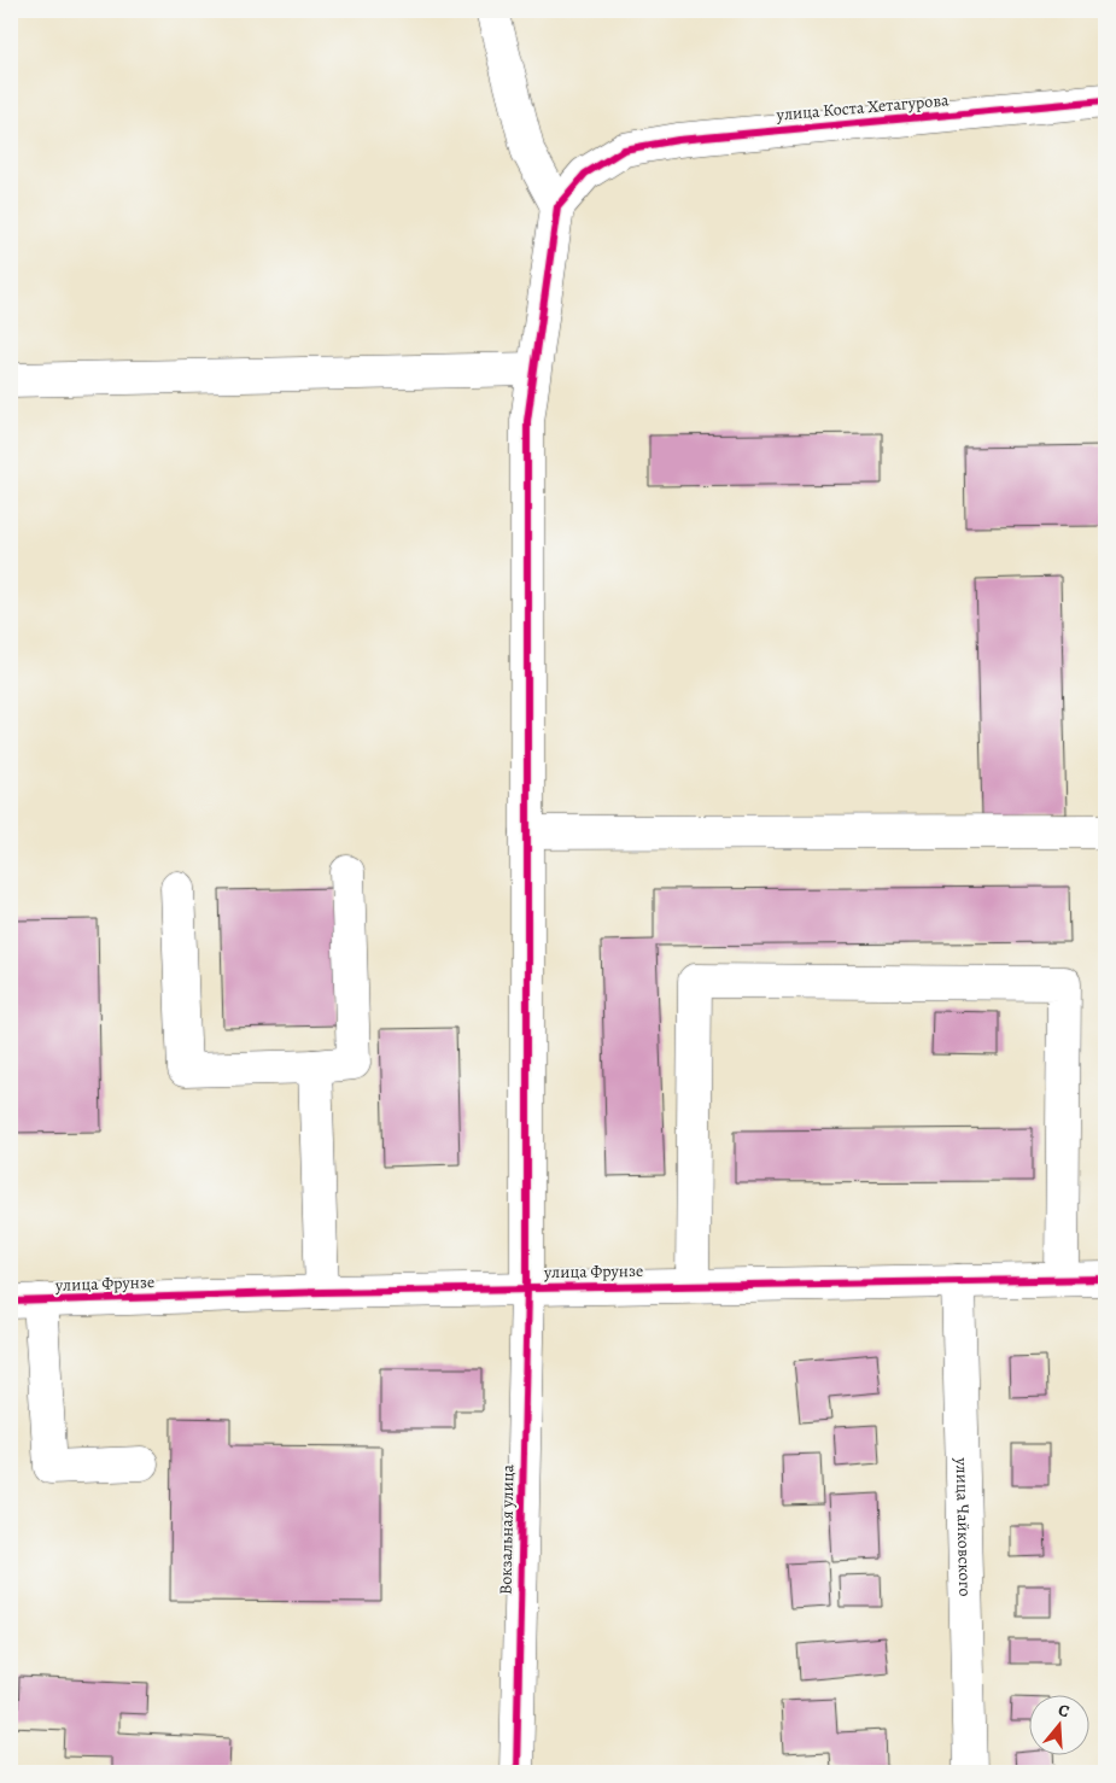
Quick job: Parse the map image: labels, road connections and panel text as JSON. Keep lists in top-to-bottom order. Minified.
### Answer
{"streets":{"street":["улица Коста Хетагурова","улица Фрунзе","улица Чайковского","Вокзальная улица"]},"crossings":[["улица Коста Хетагурова","Вокзальная улица"],["улица Фрунзе","улица Чайковского"],["улица Фрунзе","Вокзальная улица"]],"north":"top"}
